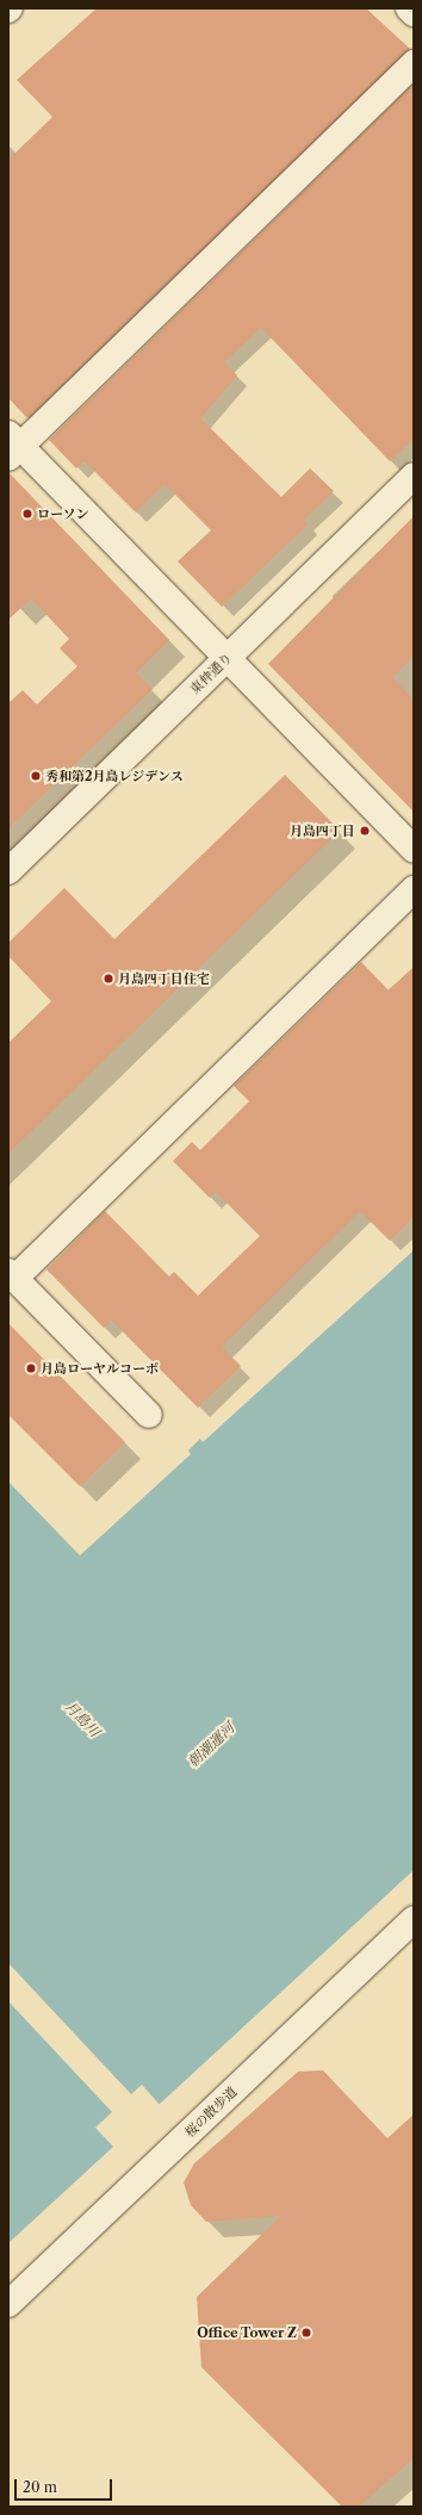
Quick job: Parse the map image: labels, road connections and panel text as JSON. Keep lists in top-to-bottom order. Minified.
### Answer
{"streets":{"street":["東仲通り","桜の散歩道"]},"water":["月島川","朝潮運河"],"places":["ローソン","秀和第2月島レジデンス","月島四丁目","月島四丁目住宅","月島ローヤルコーポ","Office Tower Z"],"scale_bar":"20 m"}
